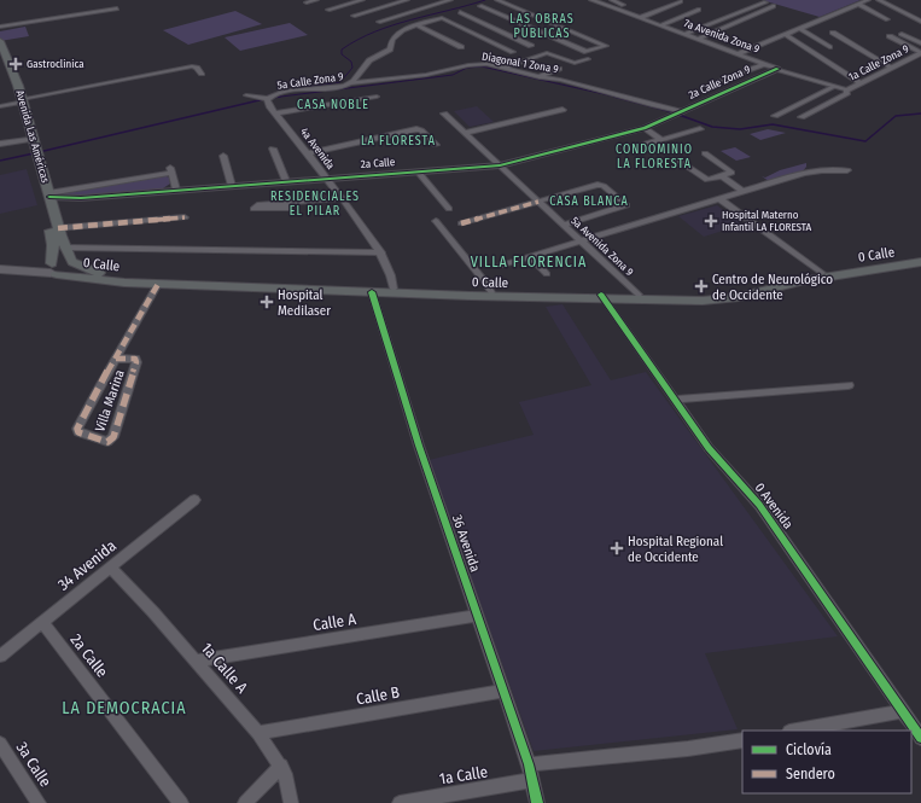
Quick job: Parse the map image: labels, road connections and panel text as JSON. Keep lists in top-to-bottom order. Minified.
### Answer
{"streets":{"main road":["Avenida Las Américas","0 Calle"],"street":["7a Avenida Zona 9","Diagonal 1 Zona 9","1a Calle Zona 9","5a Calle Zona 9","2a Calle Zona 9","4a Avenida","2a Calle","5a Avenida Zona 9","Villa Marina","0 Avenida","36 Avenida","34 Avenida","Calle A","1a Calle A","Calle B","3a Calle","1a Calle"]},"crossings":[["7a Avenida Zona 9","1a Calle Zona 9"],["7a Avenida Zona 9","2a Calle Zona 9"],["Diagonal 1 Zona 9","5a Calle Zona 9"],["Diagonal 1 Zona 9","2a Calle Zona 9"],["5a Calle Zona 9","4a Avenida"],["2a Calle Zona 9","2a Calle"],["Avenida Las Américas","2a Calle"],["Avenida Las Américas","0 Calle"],["4a Avenida","2a Calle"],["4a Avenida","0 Calle"],["2a Calle","5a Avenida Zona 9"],["2a Calle","34 Avenida"],["5a Avenida Zona 9","0 Calle"],["0 Calle","Villa Marina"],["0 Calle","0 Avenida"],["0 Calle","36 Avenida"],["36 Avenida","Calle A"],["36 Avenida","Calle B"],["36 Avenida","1a Calle"],["34 Avenida","1a Calle A"],["Calle A","1a Calle A"],["1a Calle A","Calle B"]],"districts":["LAS OBRAS PÚBLICAS","CASA NOBLE","LA FLORESTA","CONDOMINIO LA FLORESTA","RESIDENCIALES EL PILAR","CASA BLANCA","VILLA FLORENCIA","LA DEMOCRACIA"],"places":{"health":["Gastroclinica","Hospital Materno Infantil LA FLORESTA","Centro de Neurológico de Occidente","Hospital Medilaser","Hospital Regional de Occidente"]},"legend":["Ciclovía","Sendero"]}
